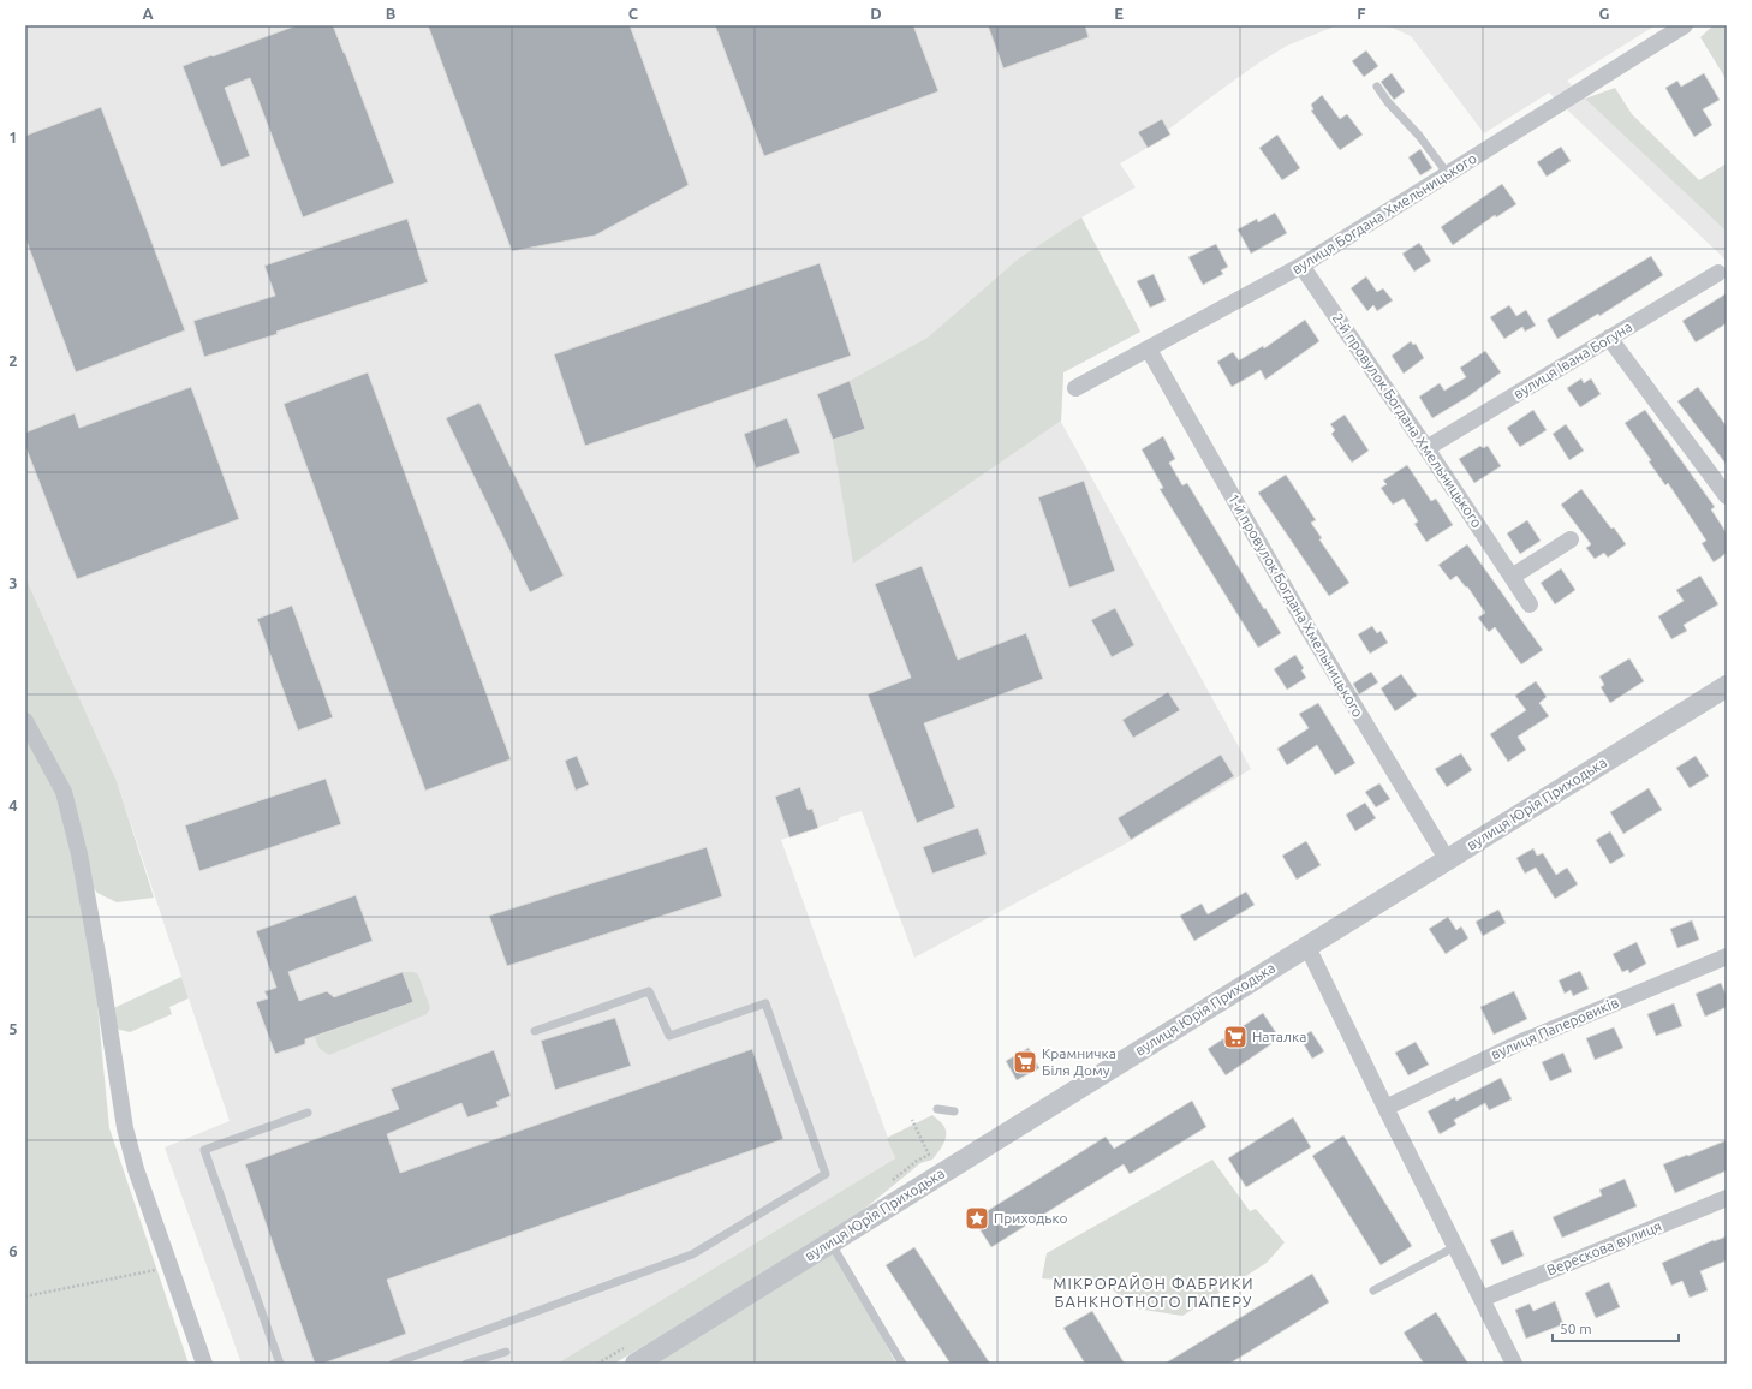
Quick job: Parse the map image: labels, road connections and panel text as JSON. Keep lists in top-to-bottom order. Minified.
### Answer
{"streets":{"street":["вулиця Богдана Хмельницького","вулиця Івана Богуна","2-й провулок Богдана Хмельницького","1-й провулок Богдана Хмельницького","вулиця Юрія Приходька","вулиця Паперовиків","Верескова вулиця"]},"crossings":[["вулиця Богдана Хмельницького","2-й провулок Богдана Хмельницького"],["вулиця Богдана Хмельницького","1-й провулок Богдана Хмельницького"],["вулиця Івана Богуна","2-й провулок Богдана Хмельницького"],["1-й провулок Богдана Хмельницького","вулиця Юрія Приходька"]],"districts":["МІКРОРАЙОН ФАБРИКИ БАНКНОТНОГО ПАПЕРУ"],"places":{"supermarket":["Наталка","Крамничка Біля Дому"],"place":["Приходько"]},"scale_bar":"50 m","grid":{"columns":["A","B","C","D","E","F","G"],"rows":["1","2","3","4","5","6"]}}
